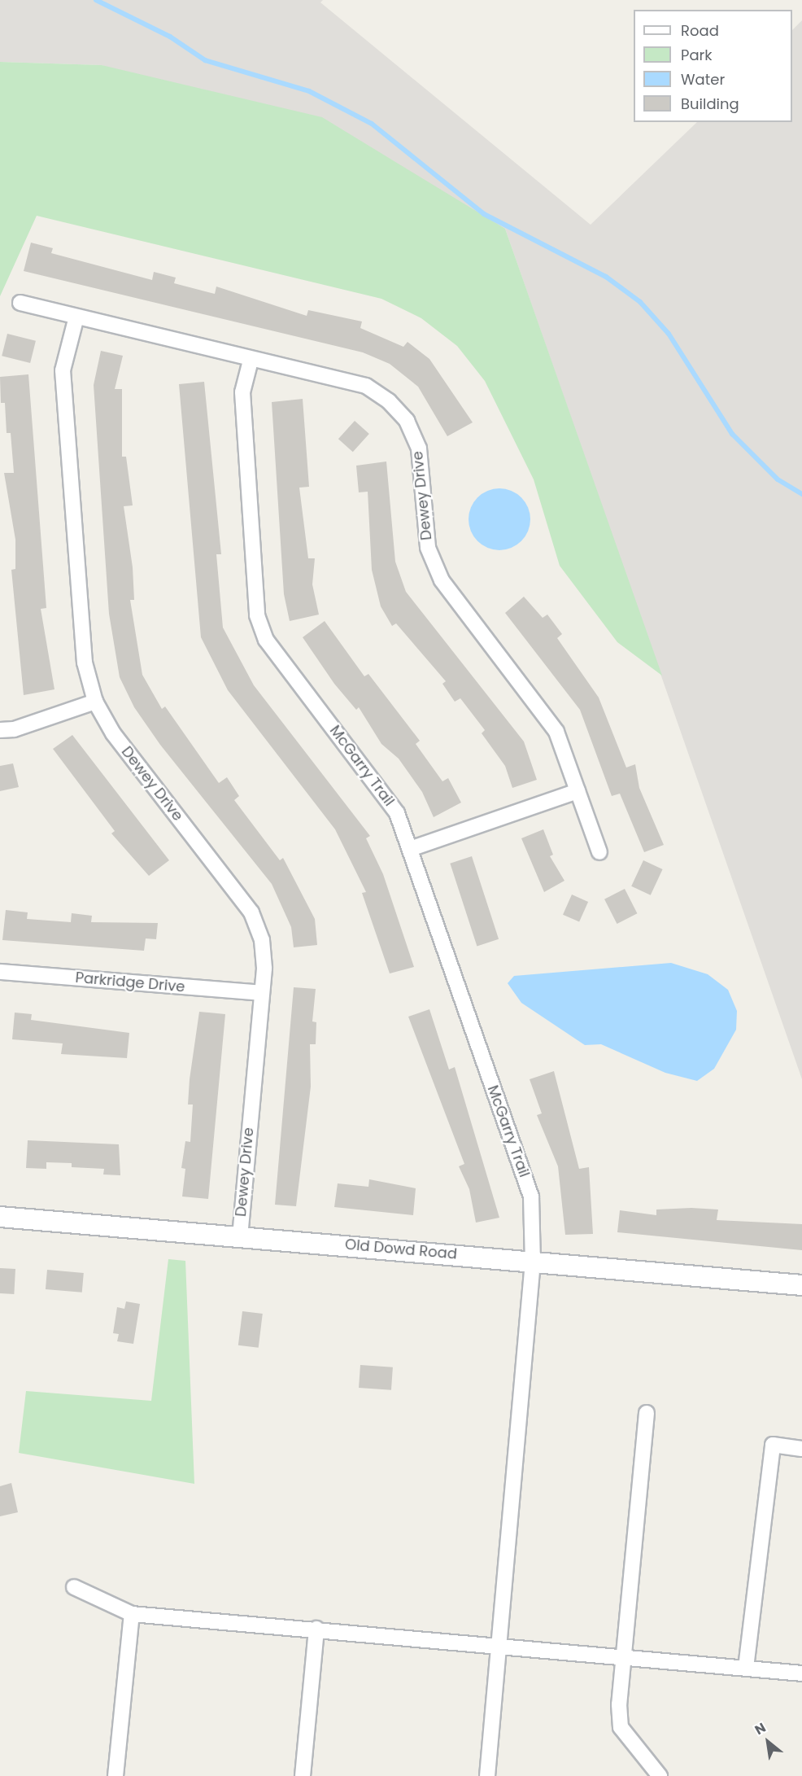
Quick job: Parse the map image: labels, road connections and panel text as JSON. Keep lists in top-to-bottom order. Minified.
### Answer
{"streets":{"street":["Dewey Drive","McGarry Trail","Parkridge Drive","Old Dowd Road"]},"crossings":[["Dewey Drive","McGarry Trail"],["Dewey Drive","Parkridge Drive"],["Dewey Drive","Old Dowd Road"],["McGarry Trail","Old Dowd Road"]],"legend":["Road","Park","Water","Building"],"north":"top left"}
